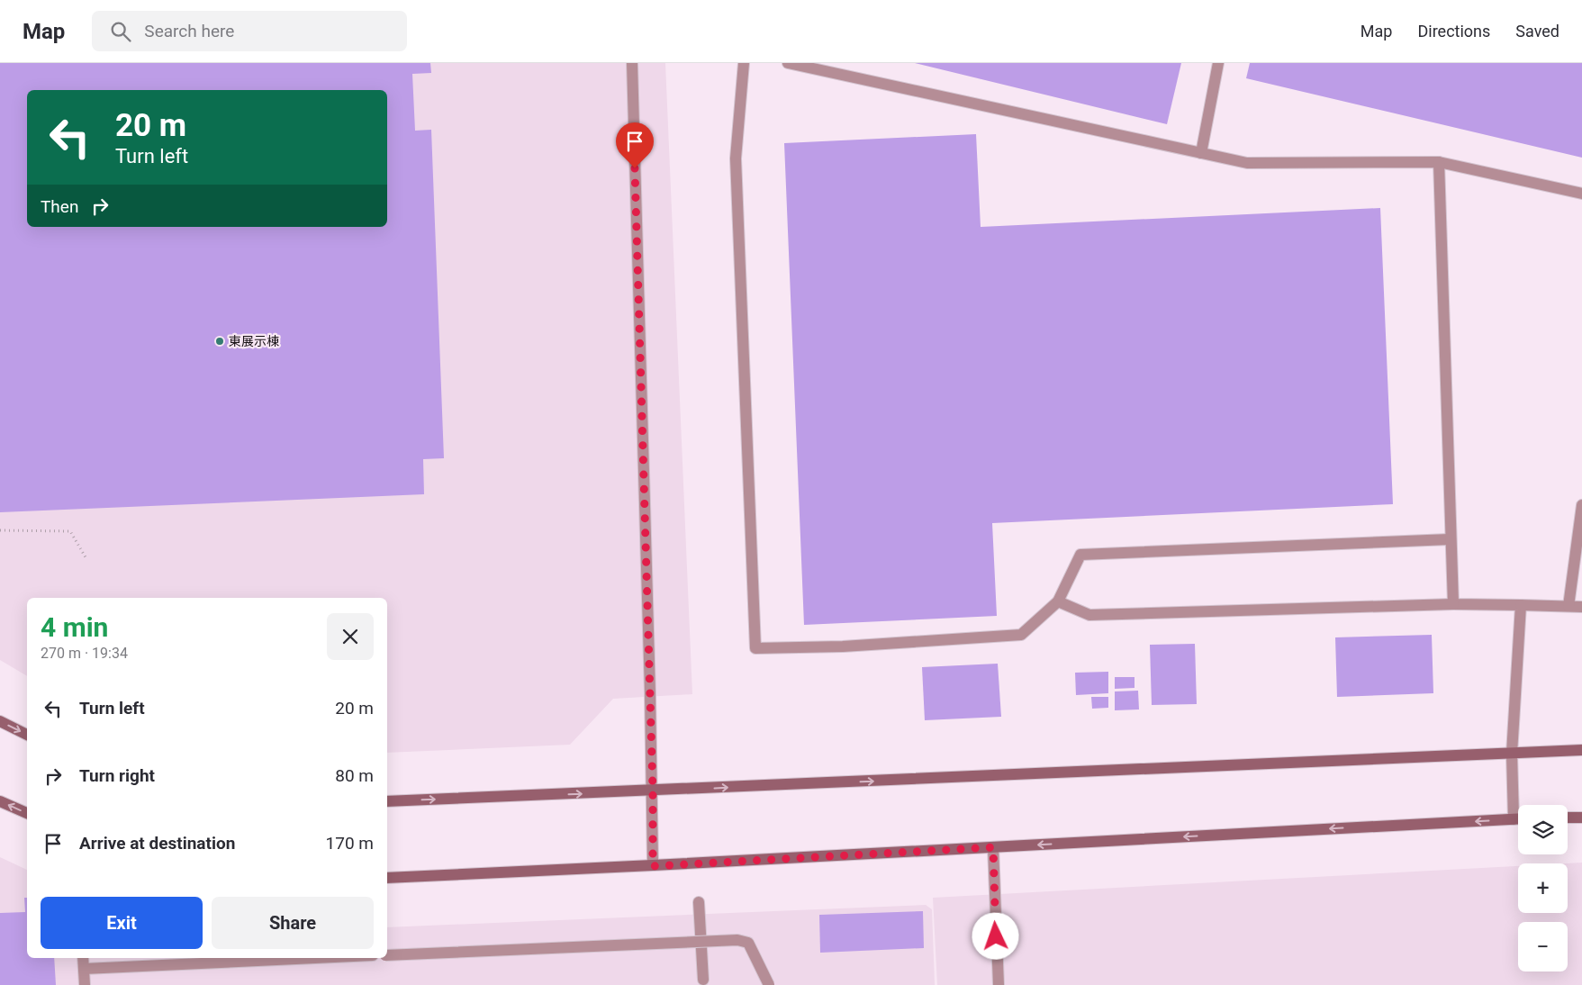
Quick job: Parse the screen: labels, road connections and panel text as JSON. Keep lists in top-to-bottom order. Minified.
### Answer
{"places":["東展示棟"],"page":{"header":"Map","search":"Search here","nav":["Map","Directions","Saved"],"turn":["20 m","Turn left"],"then":"Then","heading":["4 min","270 m · 19:34"],"list":[{"name":"Turn left","value":"20 m"},{"name":"Turn right","value":"80 m"},{"name":"Arrive at destination","value":"170 m"}],"map_buttons":["+","−"],"buttons":["Exit","Share"]}}
